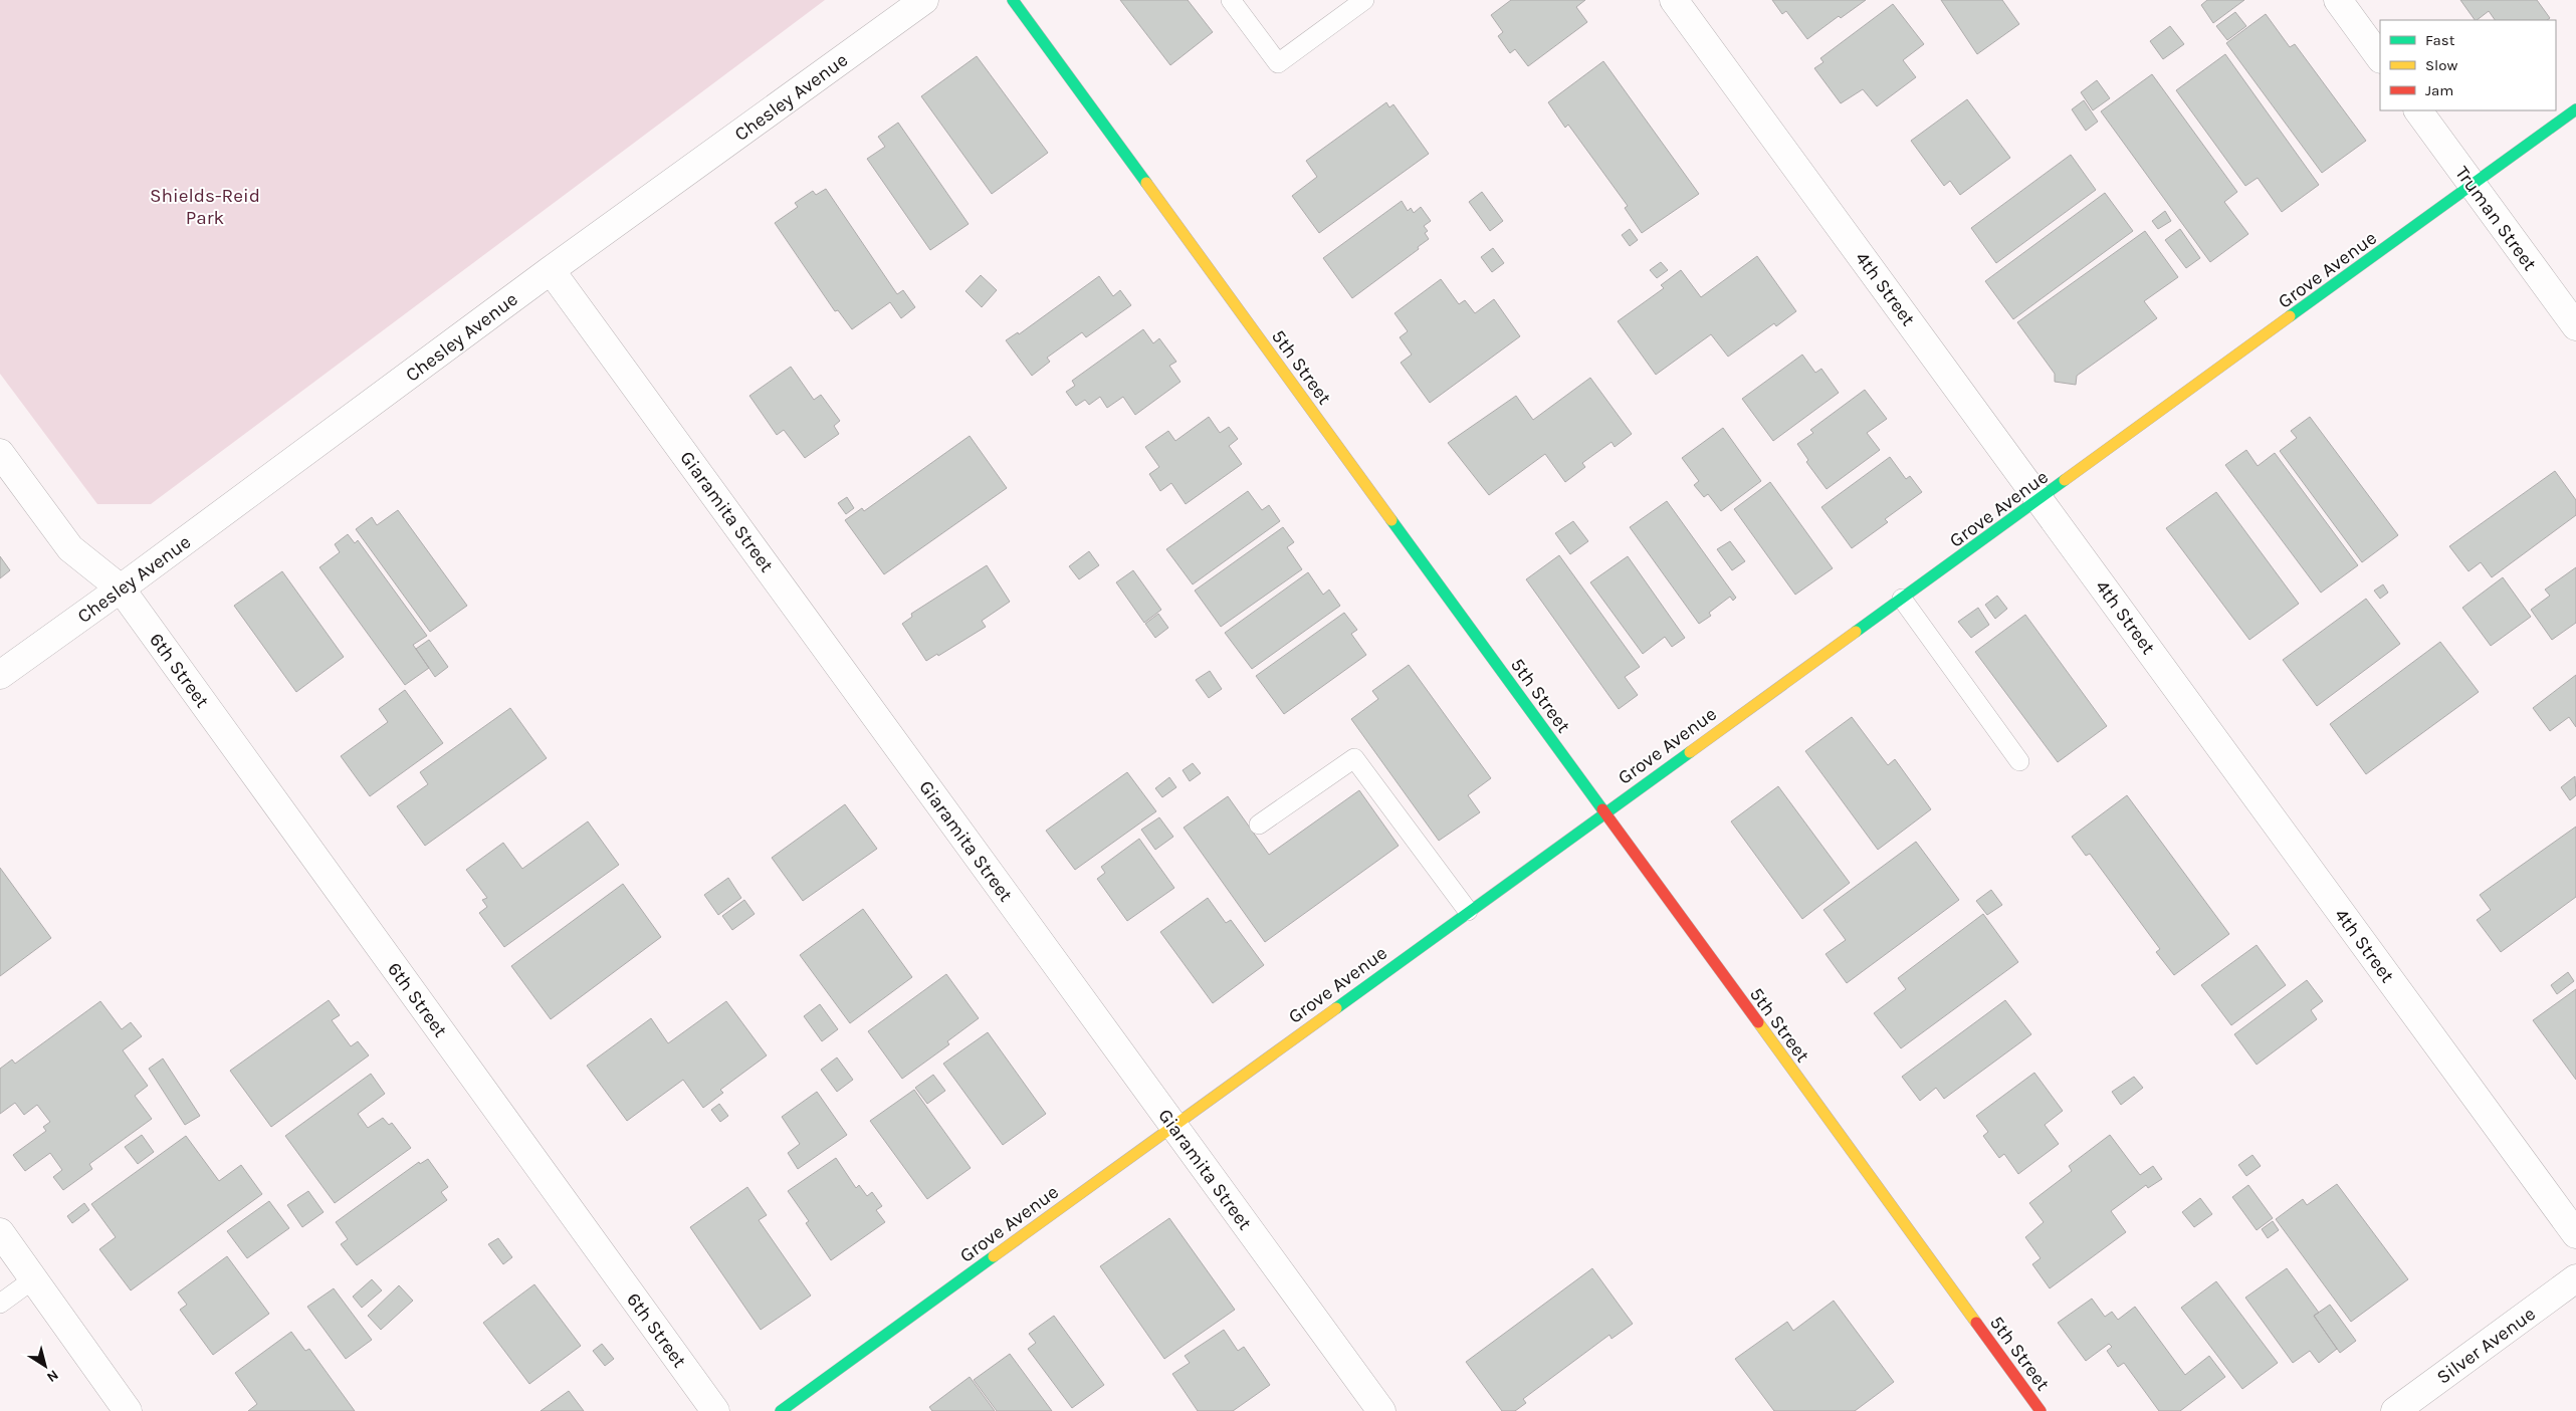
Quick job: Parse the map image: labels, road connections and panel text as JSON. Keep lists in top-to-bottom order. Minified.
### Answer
{"streets":{"street":["Chesley Avenue","Truman Street","Grove Avenue","4th Street","5th Street","Giaramita Street","6th Street","Silver Avenue"]},"crossings":[["Chesley Avenue","Giaramita Street"],["Chesley Avenue","6th Street"],["Truman Street","Grove Avenue"],["Grove Avenue","4th Street"],["Grove Avenue","5th Street"],["Grove Avenue","Giaramita Street"]],"parks":["Shields-Reid Park"],"legend":["Fast","Slow","Jam"],"north":"bottom right"}
